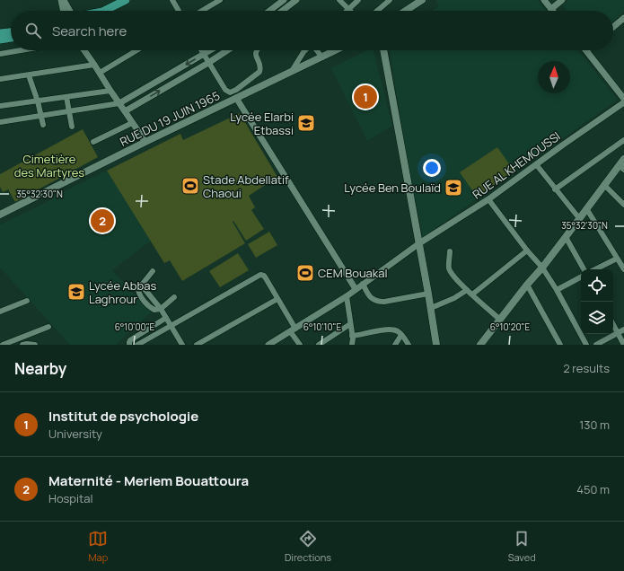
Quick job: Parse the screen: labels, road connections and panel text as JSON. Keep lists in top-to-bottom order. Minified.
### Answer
{"streets":{"main road":["RUE DU 19 JUIN 1965"],"street":["RUE AL KHEMOUSSI"]},"parks":["Cimetière des Martyres"],"places":{"school or university":["Lycée Elarbi Etbassi","Lycée Ben Boulaïd","Lycée Abbas Laghrour"],"sports":["Stade Abdellatif Chaoui","CEM Bouakal"]},"north":"top","page":{"search":"Search here","pins":["1","2"],"heading":["Nearby","2 results"],"list":[{"mark":"1","name":"Institut de psychologie","note":"University","value":"130 m"},{"mark":"2","name":"Maternité - Meriem Bouattoura","note":"Hospital","value":"450 m"}],"nav":["Map","Directions","Saved"]},"coordinates":["35°32'30\"N","6°10'00\"E","6°10'10\"E","6°10'20\"E"]}
